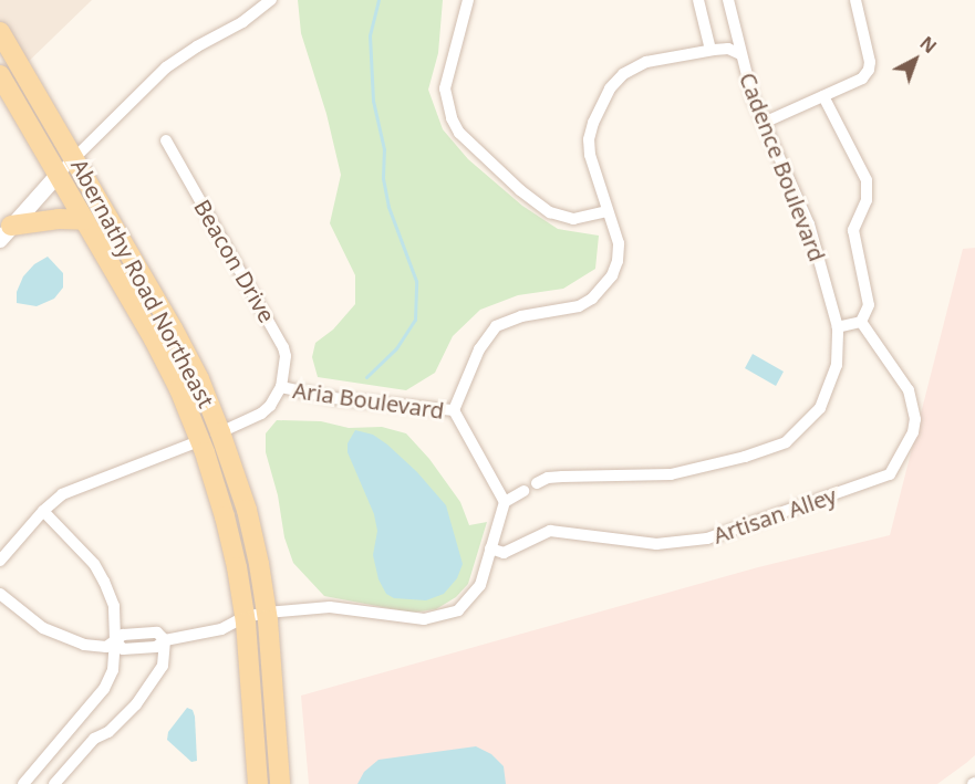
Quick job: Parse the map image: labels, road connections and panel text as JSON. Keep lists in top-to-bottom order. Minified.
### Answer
{"streets":{"main road":["Abernathy Road Northeast"],"street":["Cadence Boulevard","Beacon Drive","Aria Boulevard","Artisan Alley"]},"crossings":[["Beacon Drive","Aria Boulevard"],["Abernathy Road Northeast","Aria Boulevard"]],"north":"top right"}
